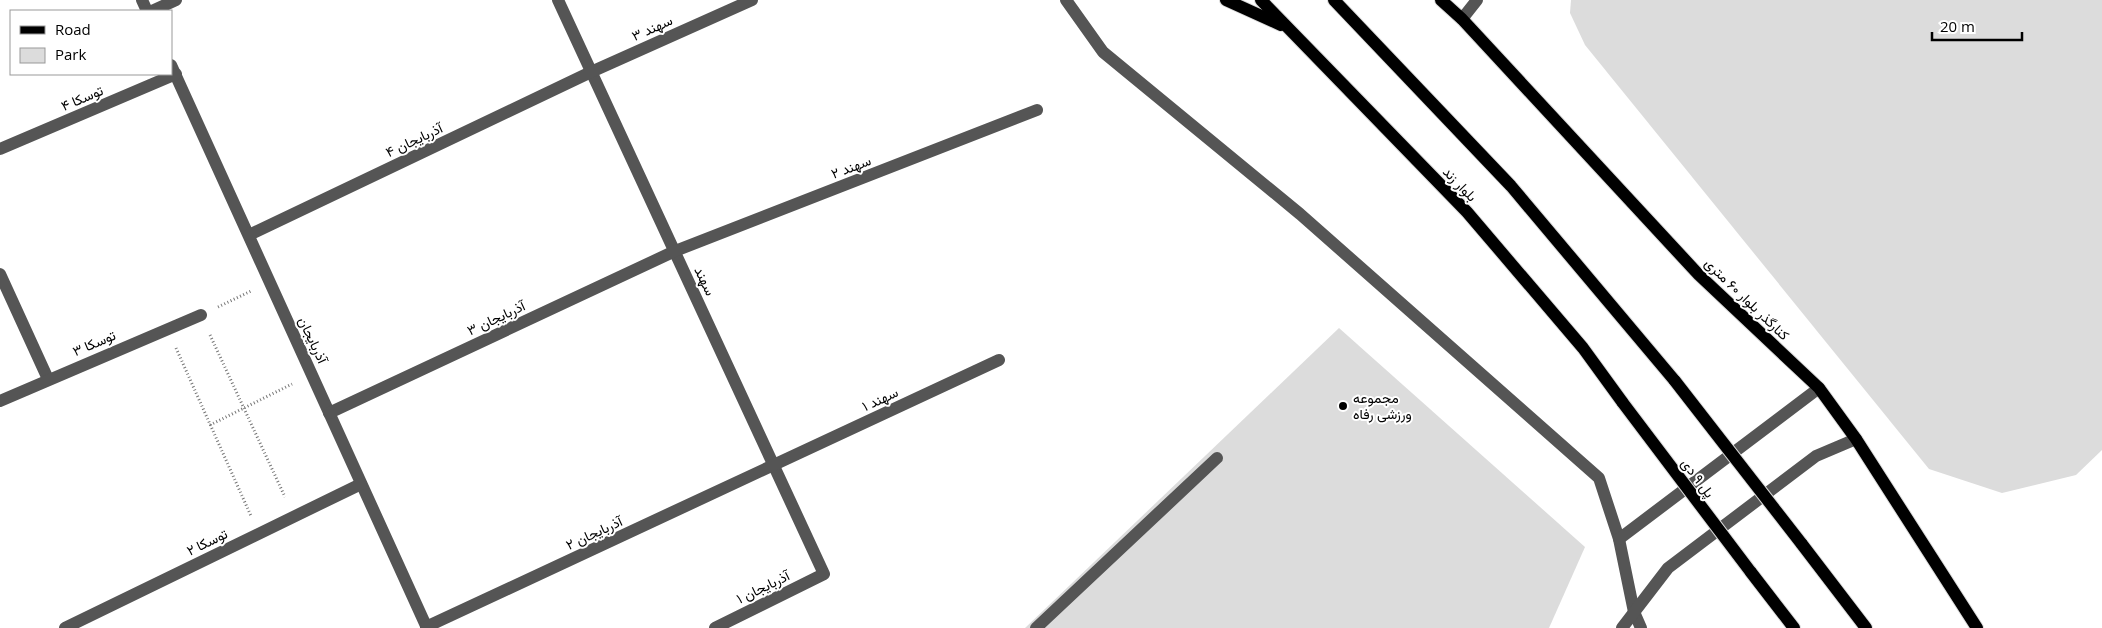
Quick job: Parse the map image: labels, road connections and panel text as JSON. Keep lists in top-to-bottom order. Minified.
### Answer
{"streets":{"main road":["بلوار زند","کنارگذر بلوار ۶۰ متری","پل ۹ دی"],"street":["سهند ۳","توسکا ۴","آذربایجان ۴","سهند ۲","سهند","آذربایجان ۳","آذربایجان","توسکا ۳","سهند ۱","آذربایجان ۲","توسکا ۲","آذربایجان ۱"]},"crossings":[["سهند ۳","آذربایجان ۴"],["سهند ۳","سهند"],["آذربایجان ۴","سهند"],["آذربایجان ۴","آذربایجان"],["سهند ۲","سهند"],["سهند ۲","آذربایجان ۳"],["بلوار زند","پل ۹ دی"],["سهند","آذربایجان ۳"],["سهند","سهند ۱"],["سهند","آذربایجان ۲"],["سهند","آذربایجان ۱"],["آذربایجان ۳","آذربایجان"],["آذربایجان","آذربایجان ۲"],["آذربایجان","توسکا ۲"],["سهند ۱","آذربایجان ۲"]],"places":["مجموعه ورزشی رفاه"],"legend":["Road","Park"],"scale_bar":"20 m"}
